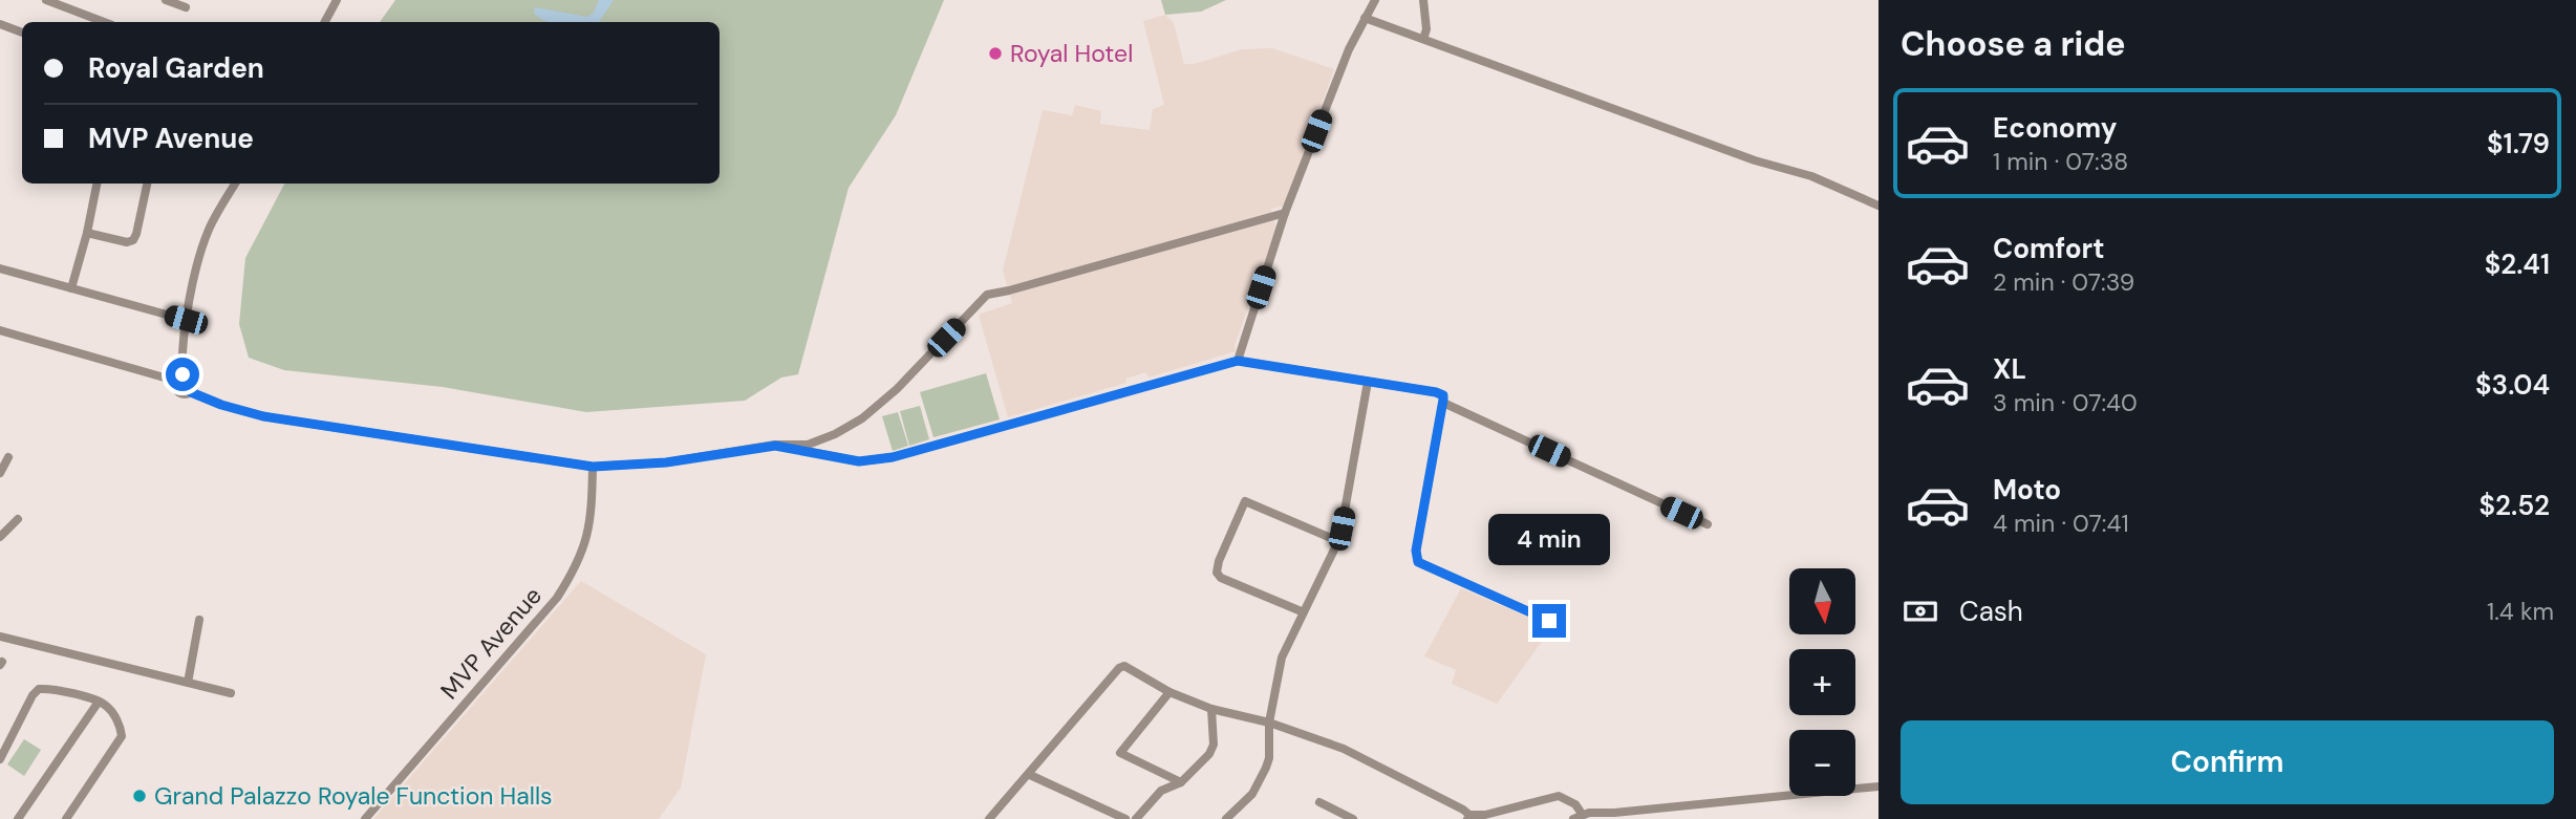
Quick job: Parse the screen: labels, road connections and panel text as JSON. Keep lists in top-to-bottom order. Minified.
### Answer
{"streets":{"street":["MVP Avenue"]},"places":["Royal Hotel","Grand Palazzo Royale Function Halls"],"north":"bottom","page":{"heading":"Choose a ride","banner":["Royal Garden","MVP Avenue"],"list":[{"name":"Economy","note":"1 min · 07:38","value":"$1.79"},{"name":"Comfort","note":"2 min · 07:39","value":"$2.41"},{"name":"XL","note":"3 min · 07:40","value":"$3.04"},{"name":"Moto","note":"4 min · 07:41","value":"$2.52"}],"bubble":"4 min","map_buttons":["+","−"],"pay":["Cash","1.4 km"],"buttons":"Confirm"}}
